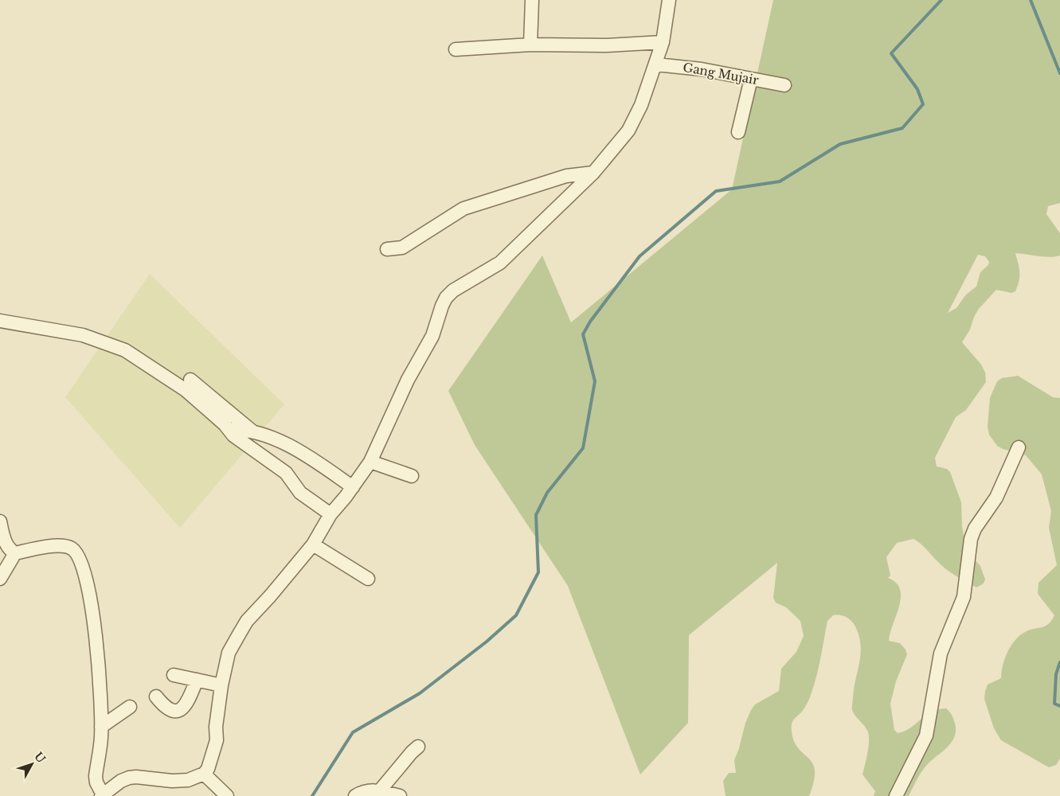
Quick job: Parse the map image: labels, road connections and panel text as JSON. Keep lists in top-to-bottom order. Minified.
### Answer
{"streets":{"street":["Gang Mujair"]},"north":"top right"}
